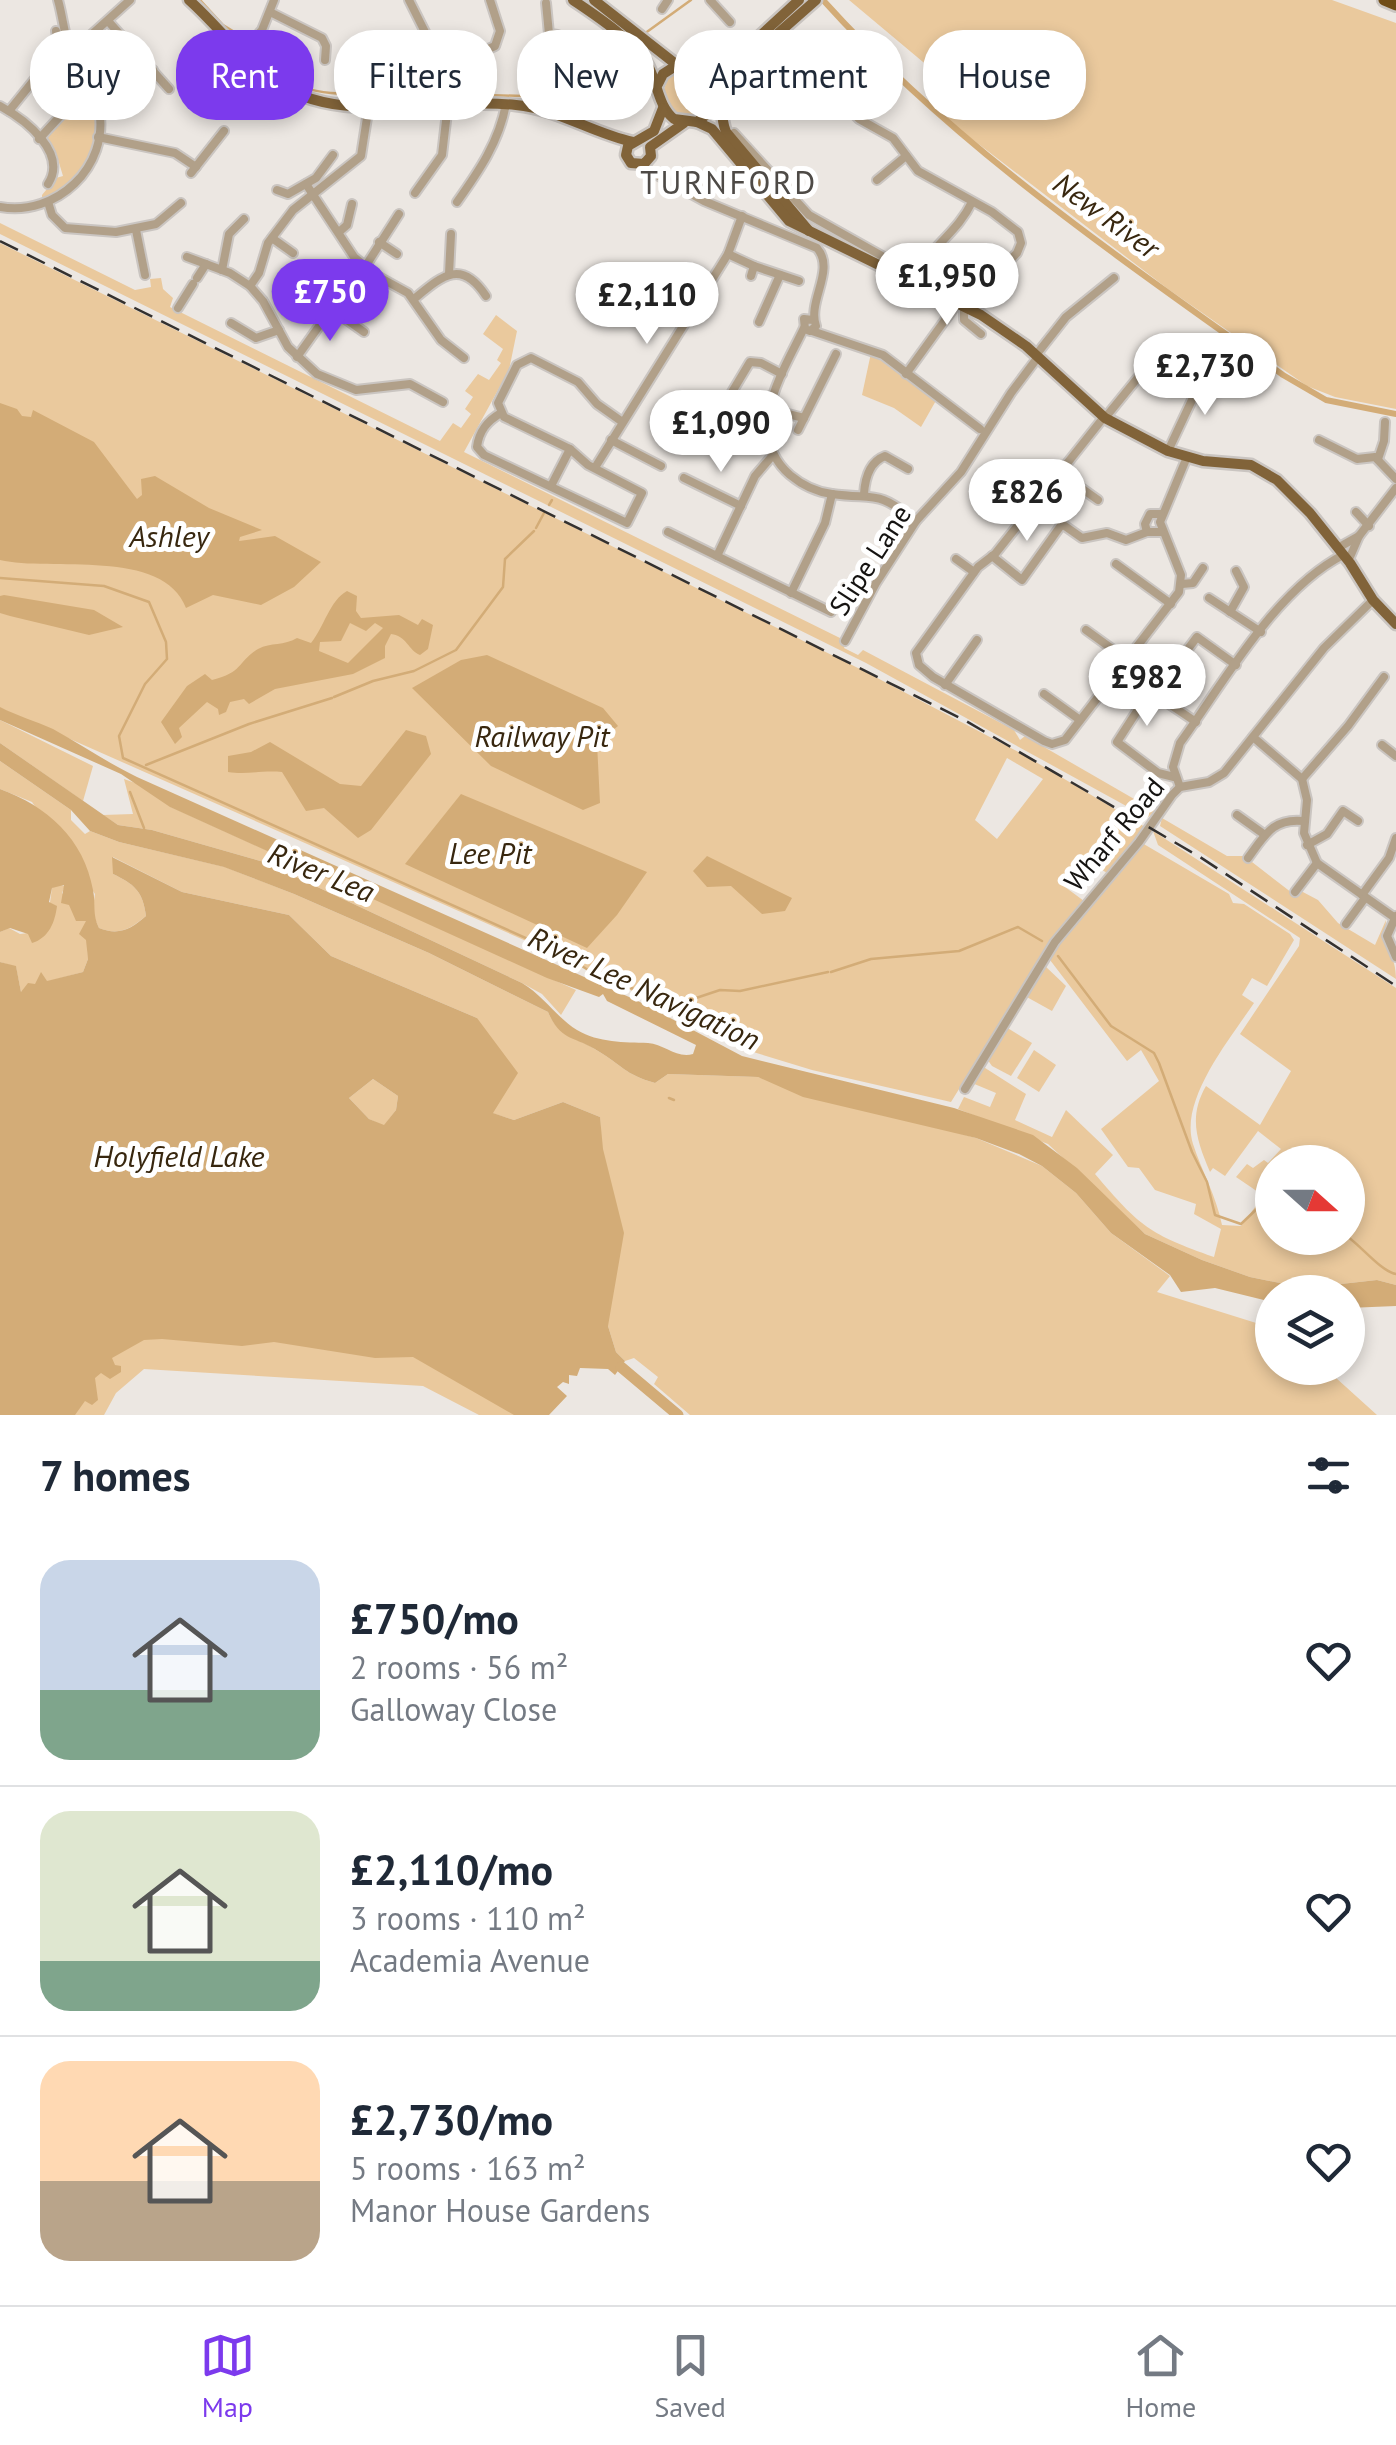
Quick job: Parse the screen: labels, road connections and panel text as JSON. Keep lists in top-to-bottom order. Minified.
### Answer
{"streets":{"street":["Slipe Lane","Wharf Road"]},"districts":["TURNFORD"],"water":["New River","Ashley","Railway Pit","Lee Pit","River Lea","River Lee Navigation","Holyfield Lake"],"north":"right","page":{"chip":["Buy","Rent","Filters","New","Apartment","House"],"price":["£1,950","£750","£2,110","£2,730","£1,090","£826","£982"],"heading":"7 homes","list":[{"name":"£750/mo","note":"2 rooms · 56 m² · Galloway Close"},{"name":"£2,110/mo","note":"3 rooms · 110 m² · Academia Avenue"},{"name":"£2,730/mo","note":"5 rooms · 163 m² · Manor House Gardens"}],"tabs":["Map","Saved","Home"]}}
